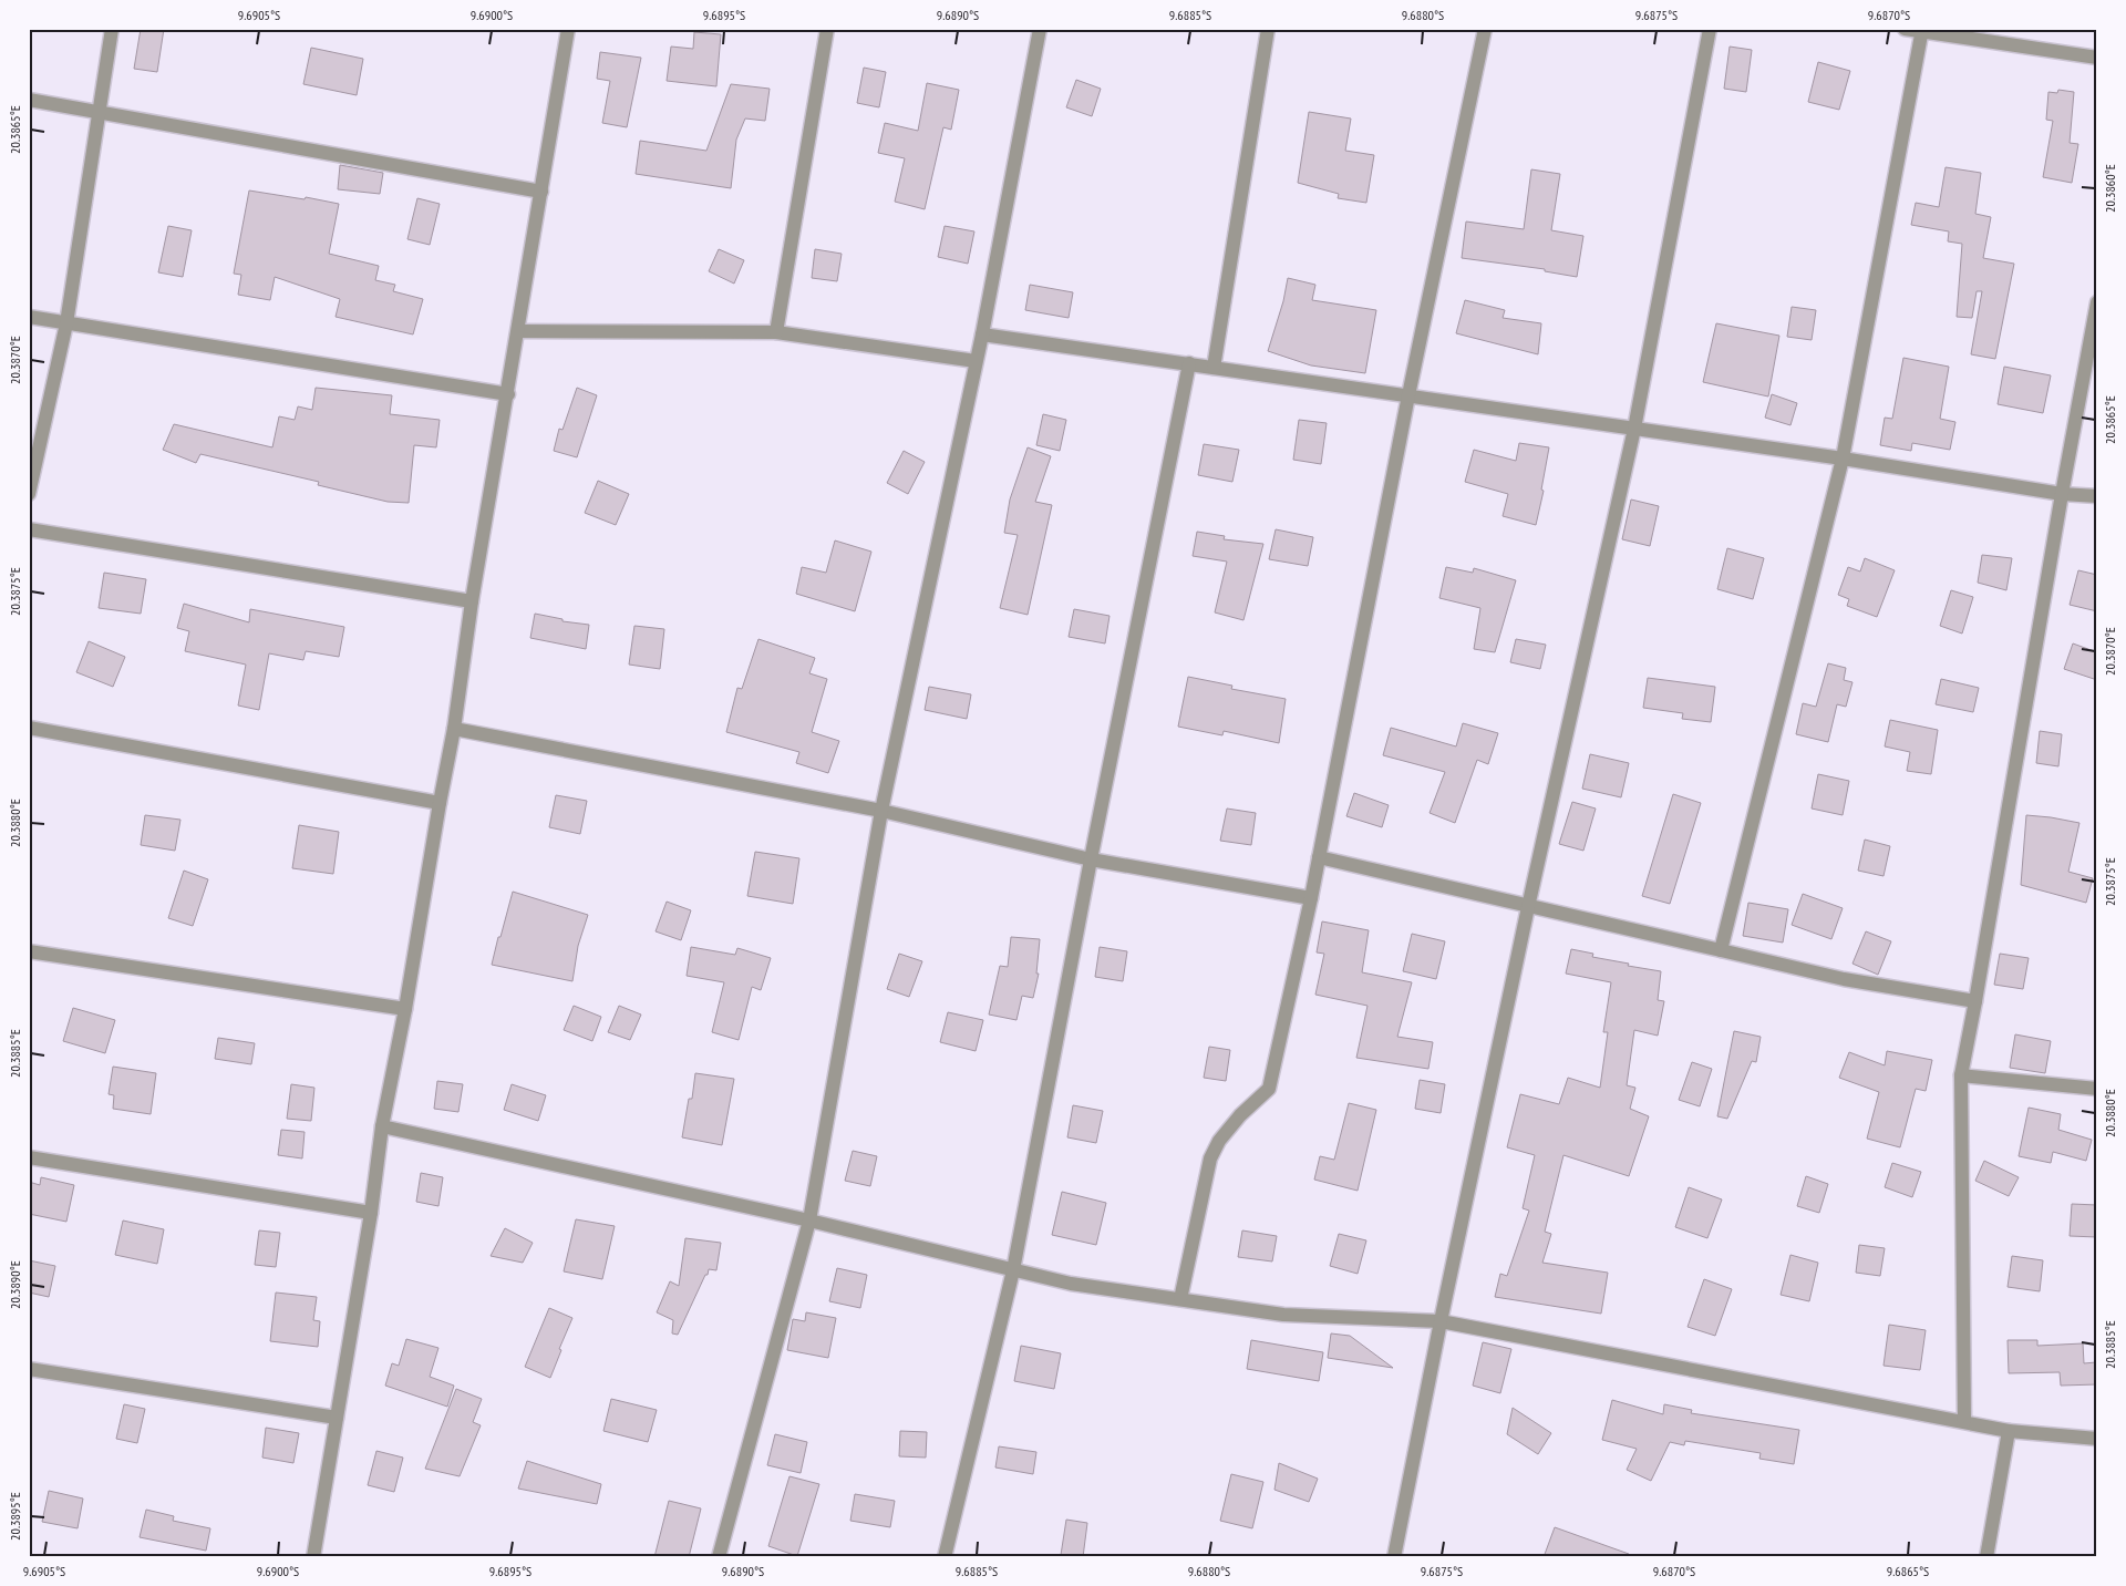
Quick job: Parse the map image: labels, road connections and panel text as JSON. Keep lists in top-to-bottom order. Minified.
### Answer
{"coordinates":["9.6905°S","9.6900°S","9.6895°S","9.6890°S","9.6885°S","9.6880°S","9.6875°S","9.6870°S","20.3865°E","20.3860°E","20.3870°E","20.3875°E","20.3880°E","20.3885°E","20.3890°E","20.3895°E","9.6865°S"]}
